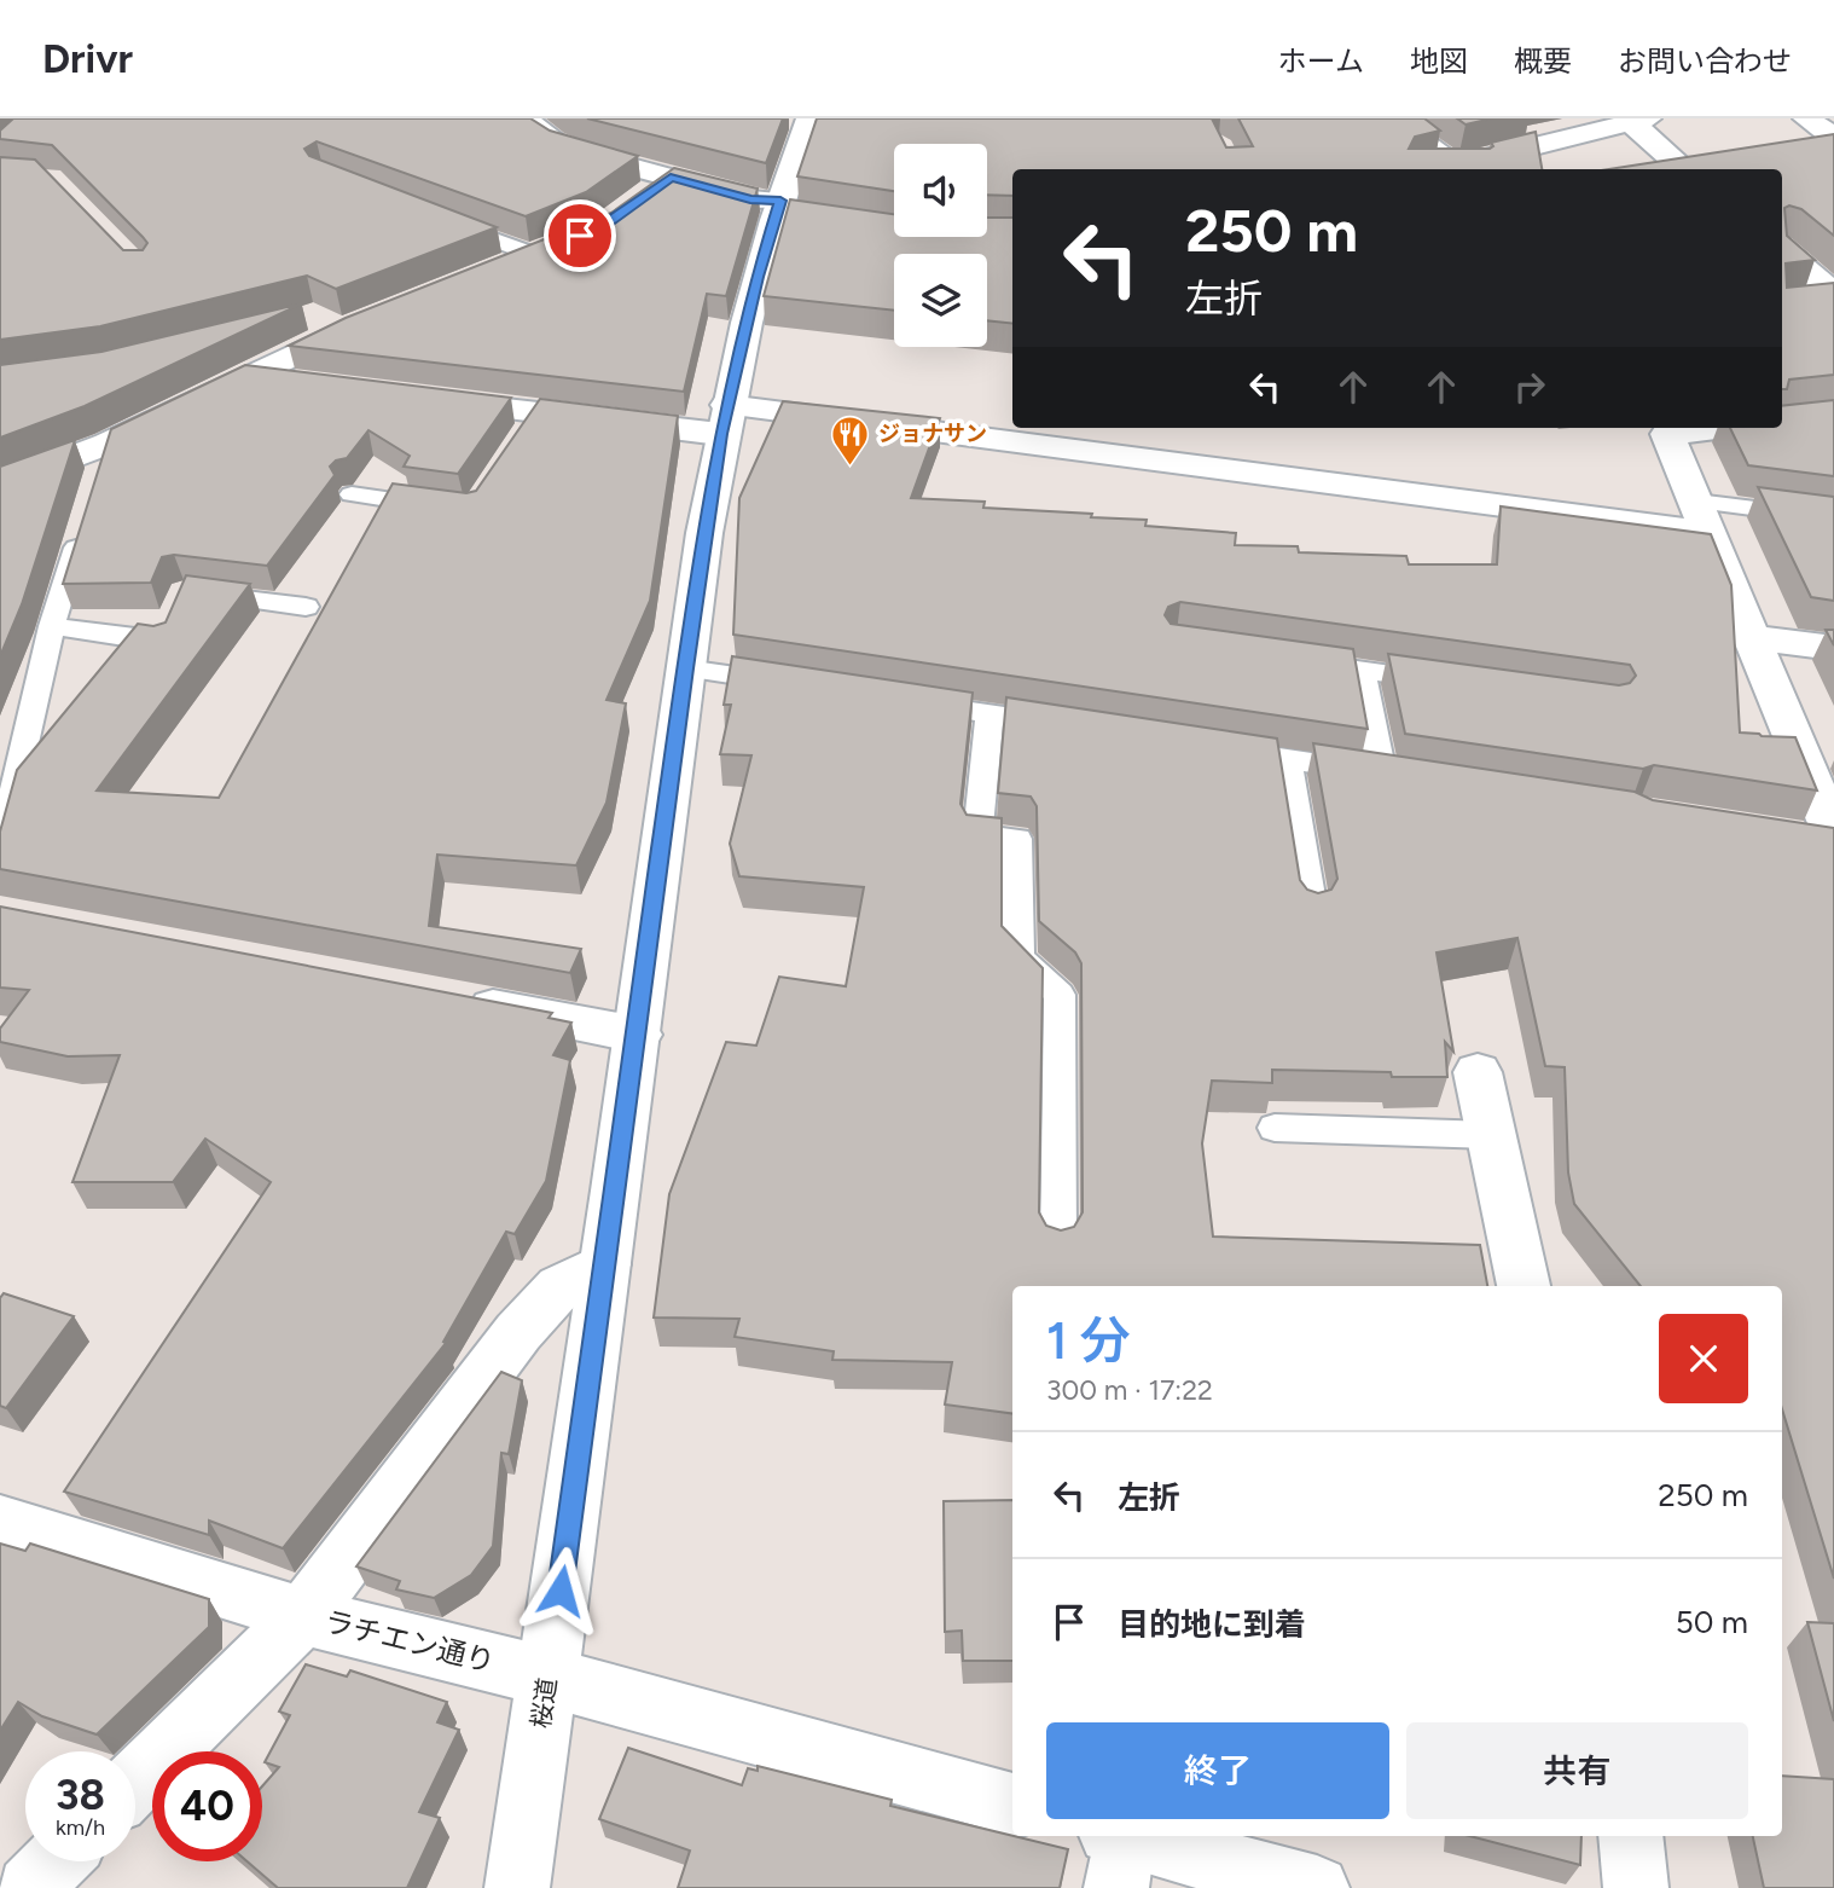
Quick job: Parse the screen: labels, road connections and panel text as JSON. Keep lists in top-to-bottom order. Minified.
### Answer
{"streets":{"street":["ラチエン通り","桜道"]},"crossings":[["ラチエン通り","桜道"]],"places":{"restaurant":["ジョナサン"]},"page":{"header":"Drivr","nav":["ホーム","地図","概要","お問い合わせ"],"turn":["250 m","左折"],"heading":["1 分","300 m · 17:22"],"list":[{"name":"左折","value":"250 m"},{"name":"目的地に到着","value":"50 m"}],"buttons":["終了","共有"],"speed":"38 km/h","limit":"40"}}
